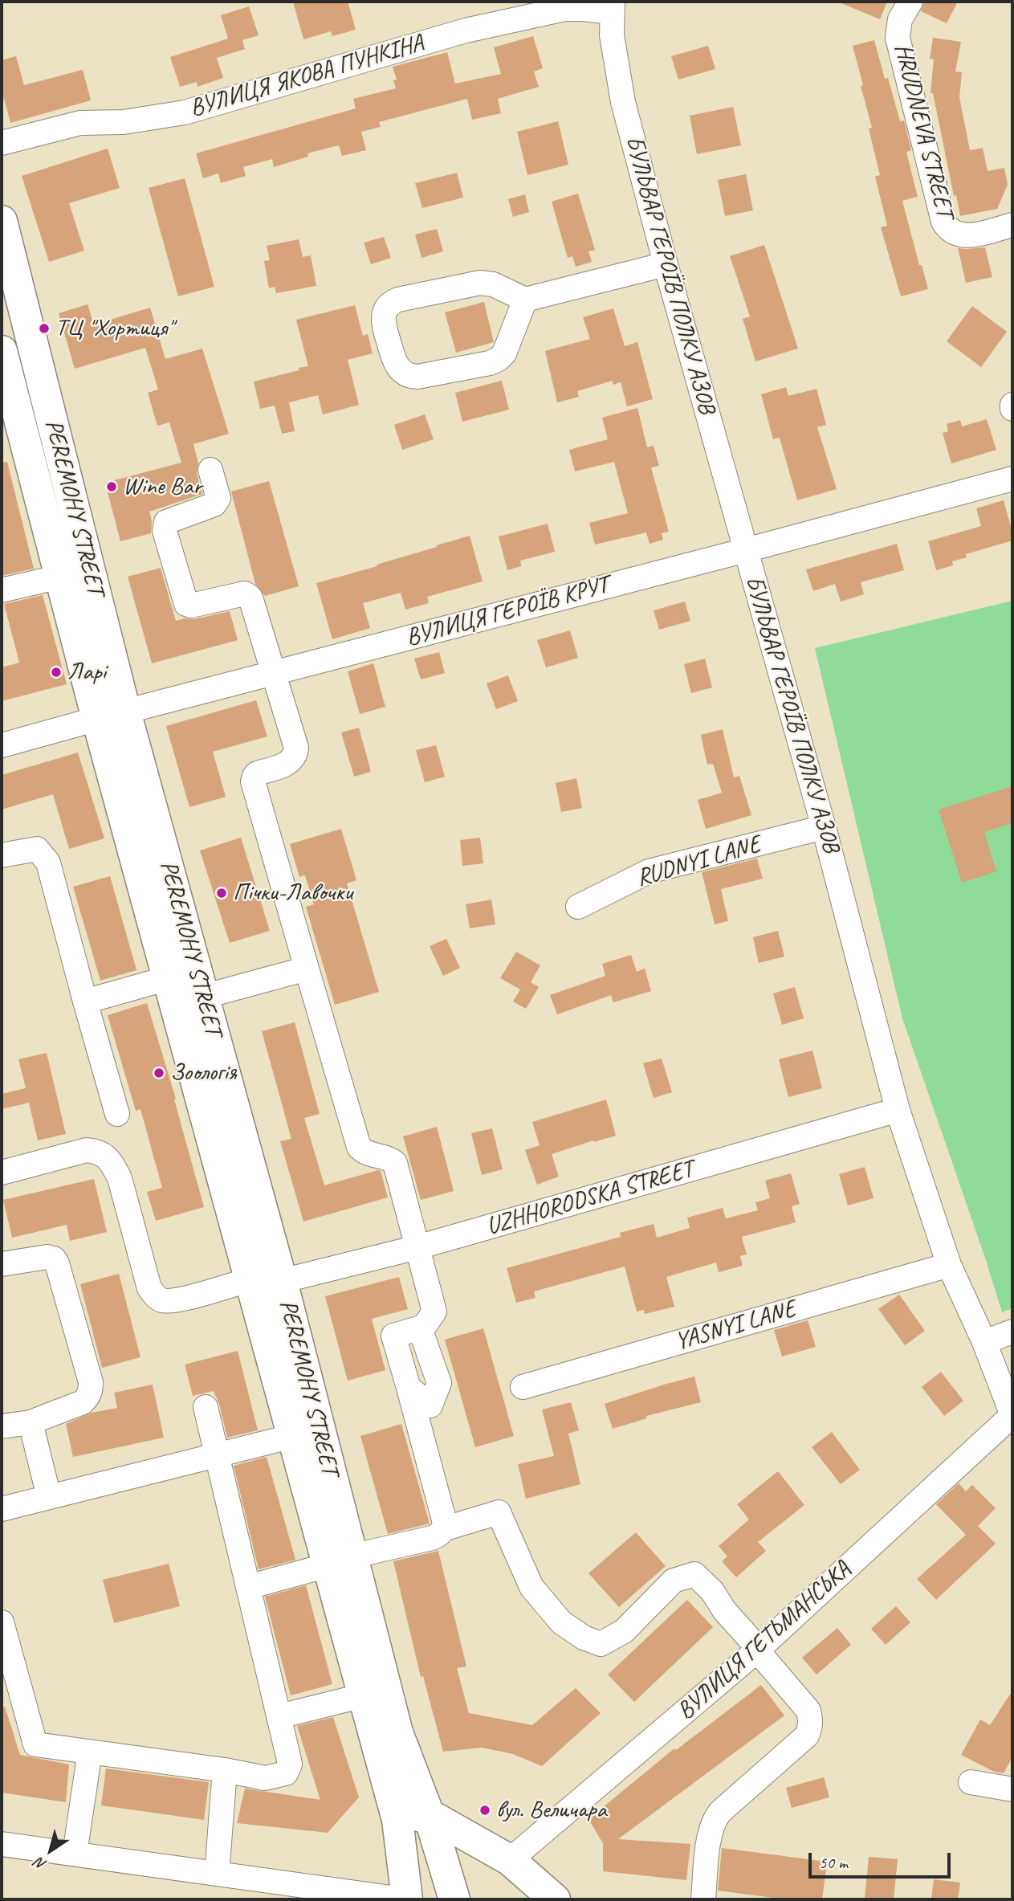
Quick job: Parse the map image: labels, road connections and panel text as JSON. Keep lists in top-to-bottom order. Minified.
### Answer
{"streets":{"main road":["PEREMOHY STREET"],"street":["ВУЛИЦЯ ЯКОВА ПУНКІНА","HRUDNEVA STREET","БУЛЬВАР ГЕРОЇВ ПОЛКУ АЗОВ","ВУЛИЦЯ ГЕРОЇВ КРУТ","RUDNYI LANE","UZHHORODSKA STREET","YASNYI LANE","ВУЛИЦЯ ГЕТЬМАНСЬКА"]},"crossings":[["ВУЛИЦЯ ЯКОВА ПУНКІНА","БУЛЬВАР ГЕРОЇВ ПОЛКУ АЗОВ"],["БУЛЬВАР ГЕРОЇВ ПОЛКУ АЗОВ","ВУЛИЦЯ ГЕРОЇВ КРУТ"],["БУЛЬВАР ГЕРОЇВ ПОЛКУ АЗОВ","RUDNYI LANE"],["БУЛЬВАР ГЕРОЇВ ПОЛКУ АЗОВ","UZHHORODSKA STREET"],["БУЛЬВАР ГЕРОЇВ ПОЛКУ АЗОВ","YASNYI LANE"],["БУЛЬВАР ГЕРОЇВ ПОЛКУ АЗОВ","ВУЛИЦЯ ГЕТЬМАНСЬКА"],["PEREMOHY STREET","ВУЛИЦЯ ГЕРОЇВ КРУТ"],["PEREMOHY STREET","UZHHORODSKA STREET"]],"places":["ТЦ \"Хортиця\"","Wine Bar","Ларі","Пічки-Лавочки","Зоологія","вул. Величара"],"scale_bar":"50 m","north":"bottom left"}
